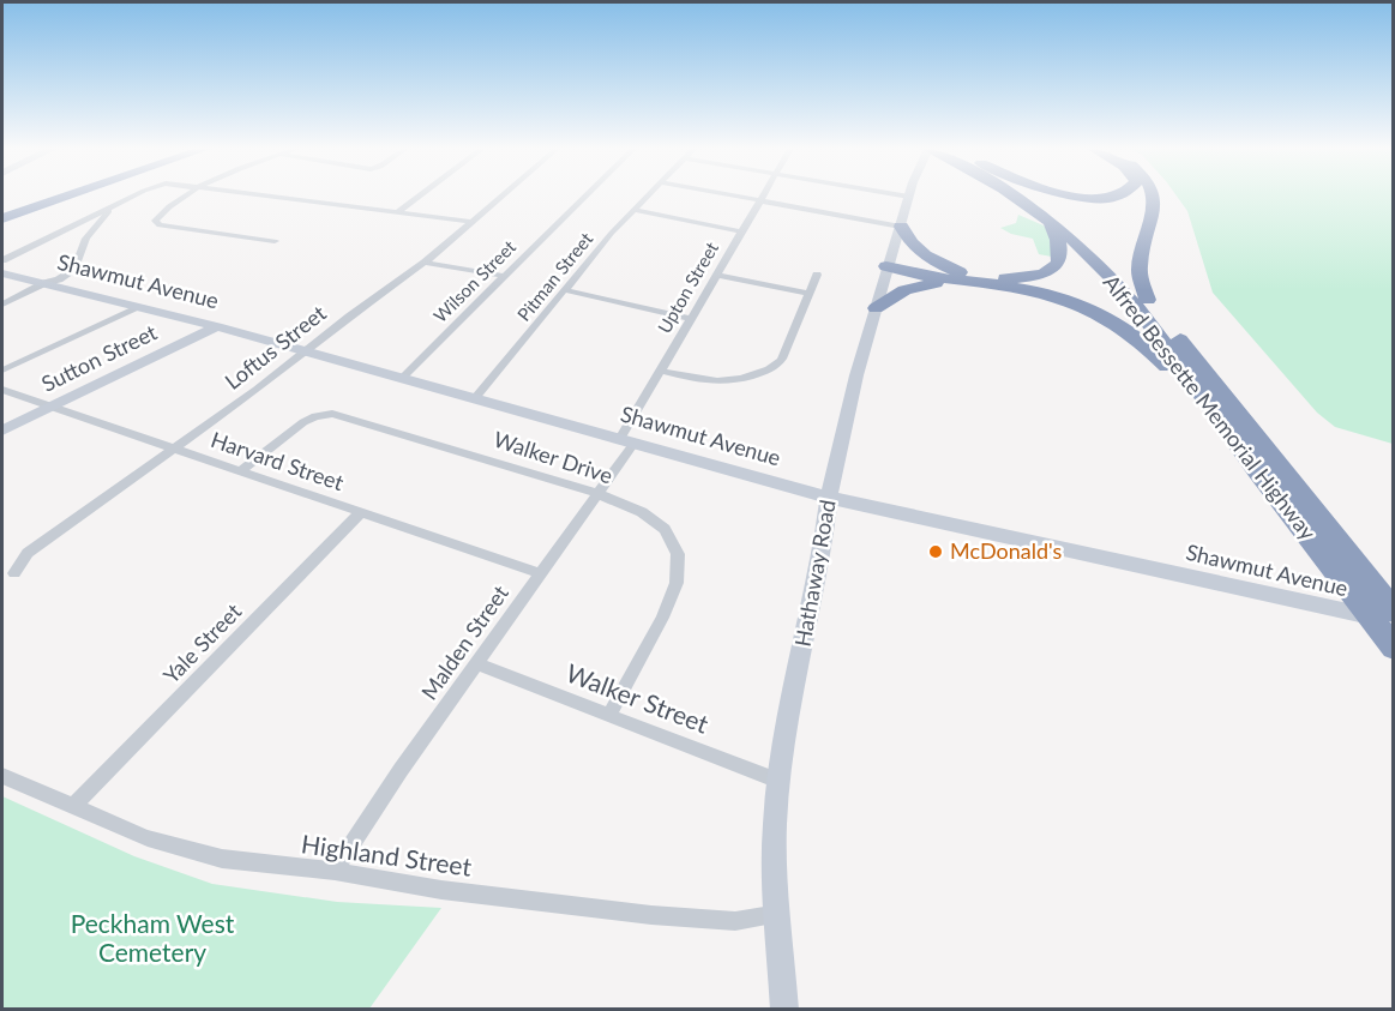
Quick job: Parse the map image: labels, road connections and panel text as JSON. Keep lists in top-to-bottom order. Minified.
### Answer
{"streets":{"highway":["Alfred Bessette Memorial Highway"],"main road":["Shawmut Avenue","Sutton Street","Hathaway Road"],"street":["Pitman Street","Wilson Street","Upton Street","Loftus Street","Walker Drive","Harvard Street","Malden Street","Yale Street","Walker Street","Highland Street"]},"crossings":[["Pitman Street","Shawmut Avenue"],["Shawmut Avenue","Wilson Street"],["Shawmut Avenue","Upton Street"],["Shawmut Avenue","Loftus Street"],["Shawmut Avenue","Sutton Street"],["Shawmut Avenue","Alfred Bessette Memorial Highway"],["Shawmut Avenue","Hathaway Road"],["Shawmut Avenue","Malden Street"],["Upton Street","Malden Street"],["Loftus Street","Harvard Street"],["Sutton Street","Harvard Street"],["Walker Drive","Harvard Street"],["Walker Drive","Malden Street"],["Walker Drive","Walker Street"],["Harvard Street","Malden Street"],["Harvard Street","Yale Street"],["Hathaway Road","Walker Street"],["Hathaway Road","Highland Street"],["Malden Street","Walker Street"],["Malden Street","Highland Street"],["Yale Street","Highland Street"]],"parks":["Peckham West Cemetery"],"places":["McDonald's"]}
